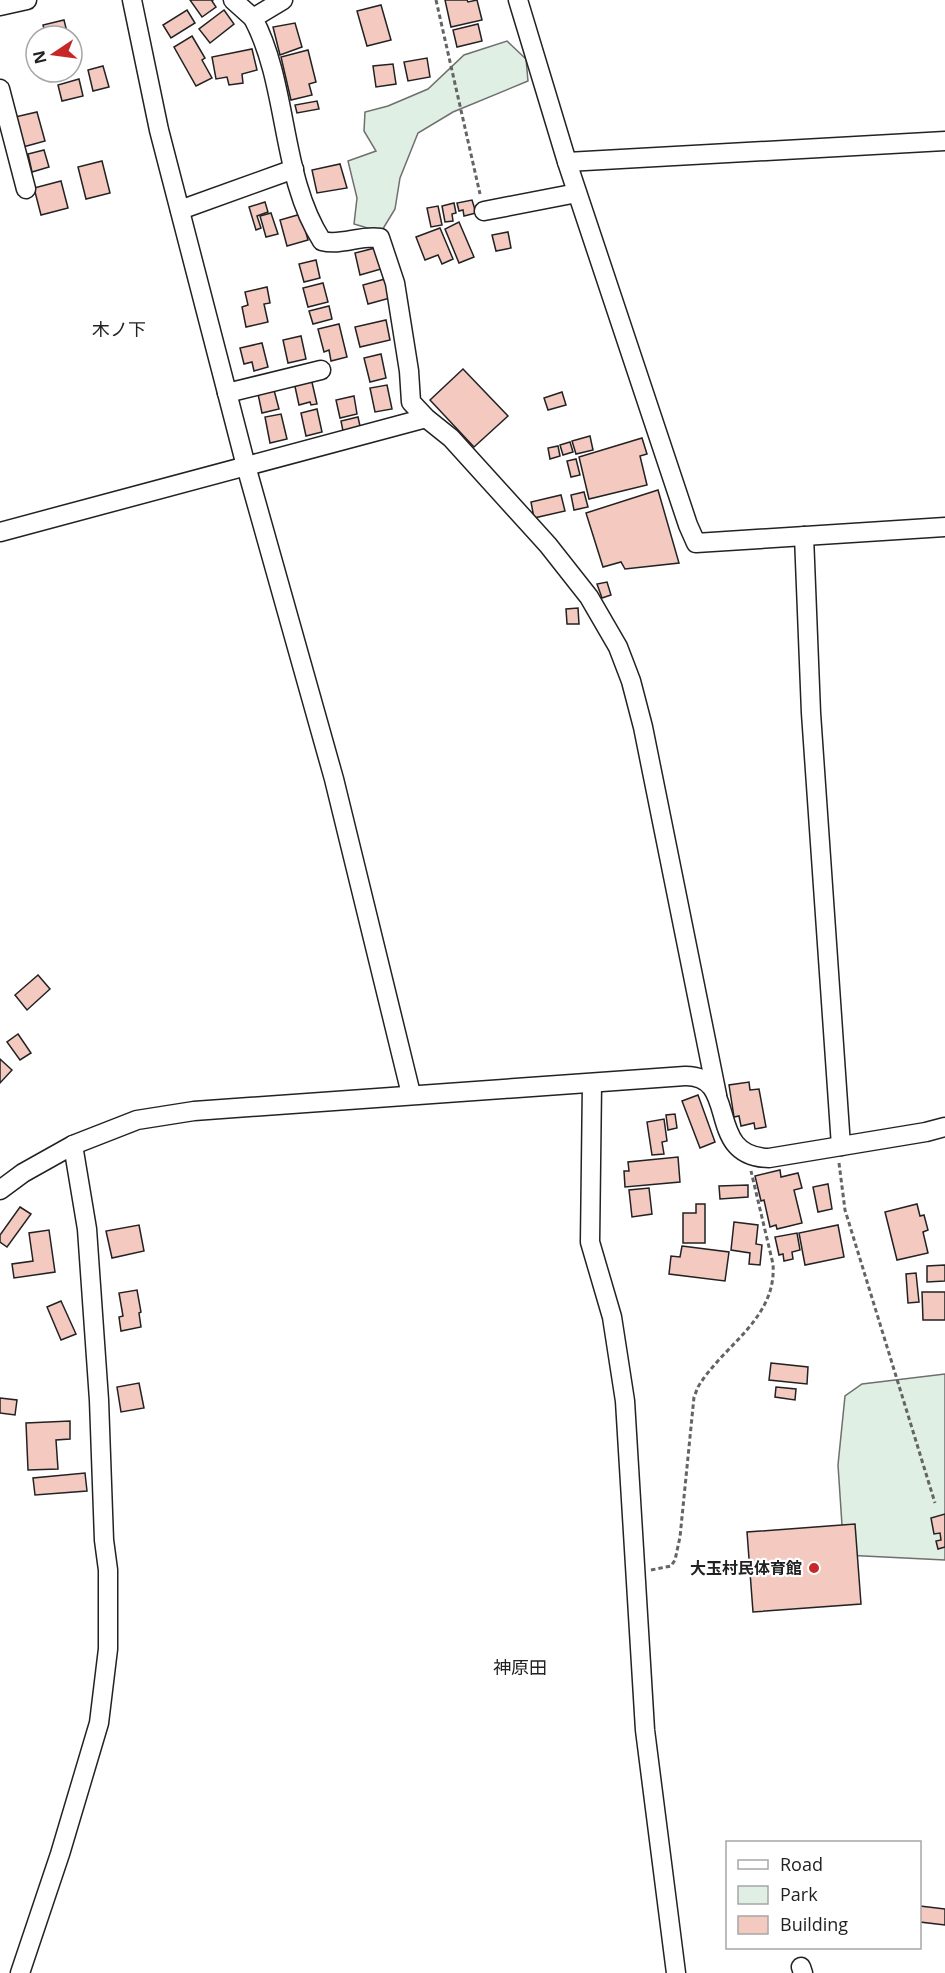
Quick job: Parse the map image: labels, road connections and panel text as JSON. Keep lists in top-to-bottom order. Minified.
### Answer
{"districts":["木ノ下","神原田"],"places":["大玉村民体育館"],"legend":["Road","Park","Building"],"north":"left"}
